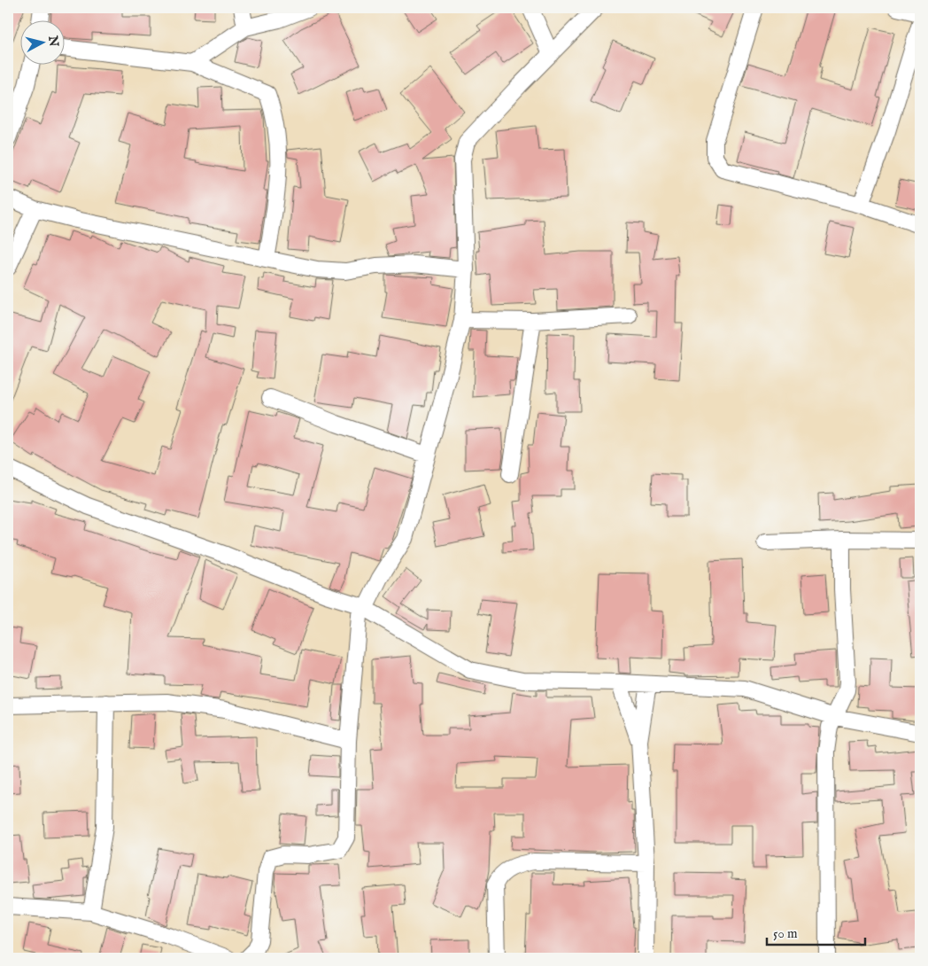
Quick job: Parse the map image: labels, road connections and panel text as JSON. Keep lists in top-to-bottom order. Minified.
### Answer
{"scale_bar":"50 m","north":"right"}
